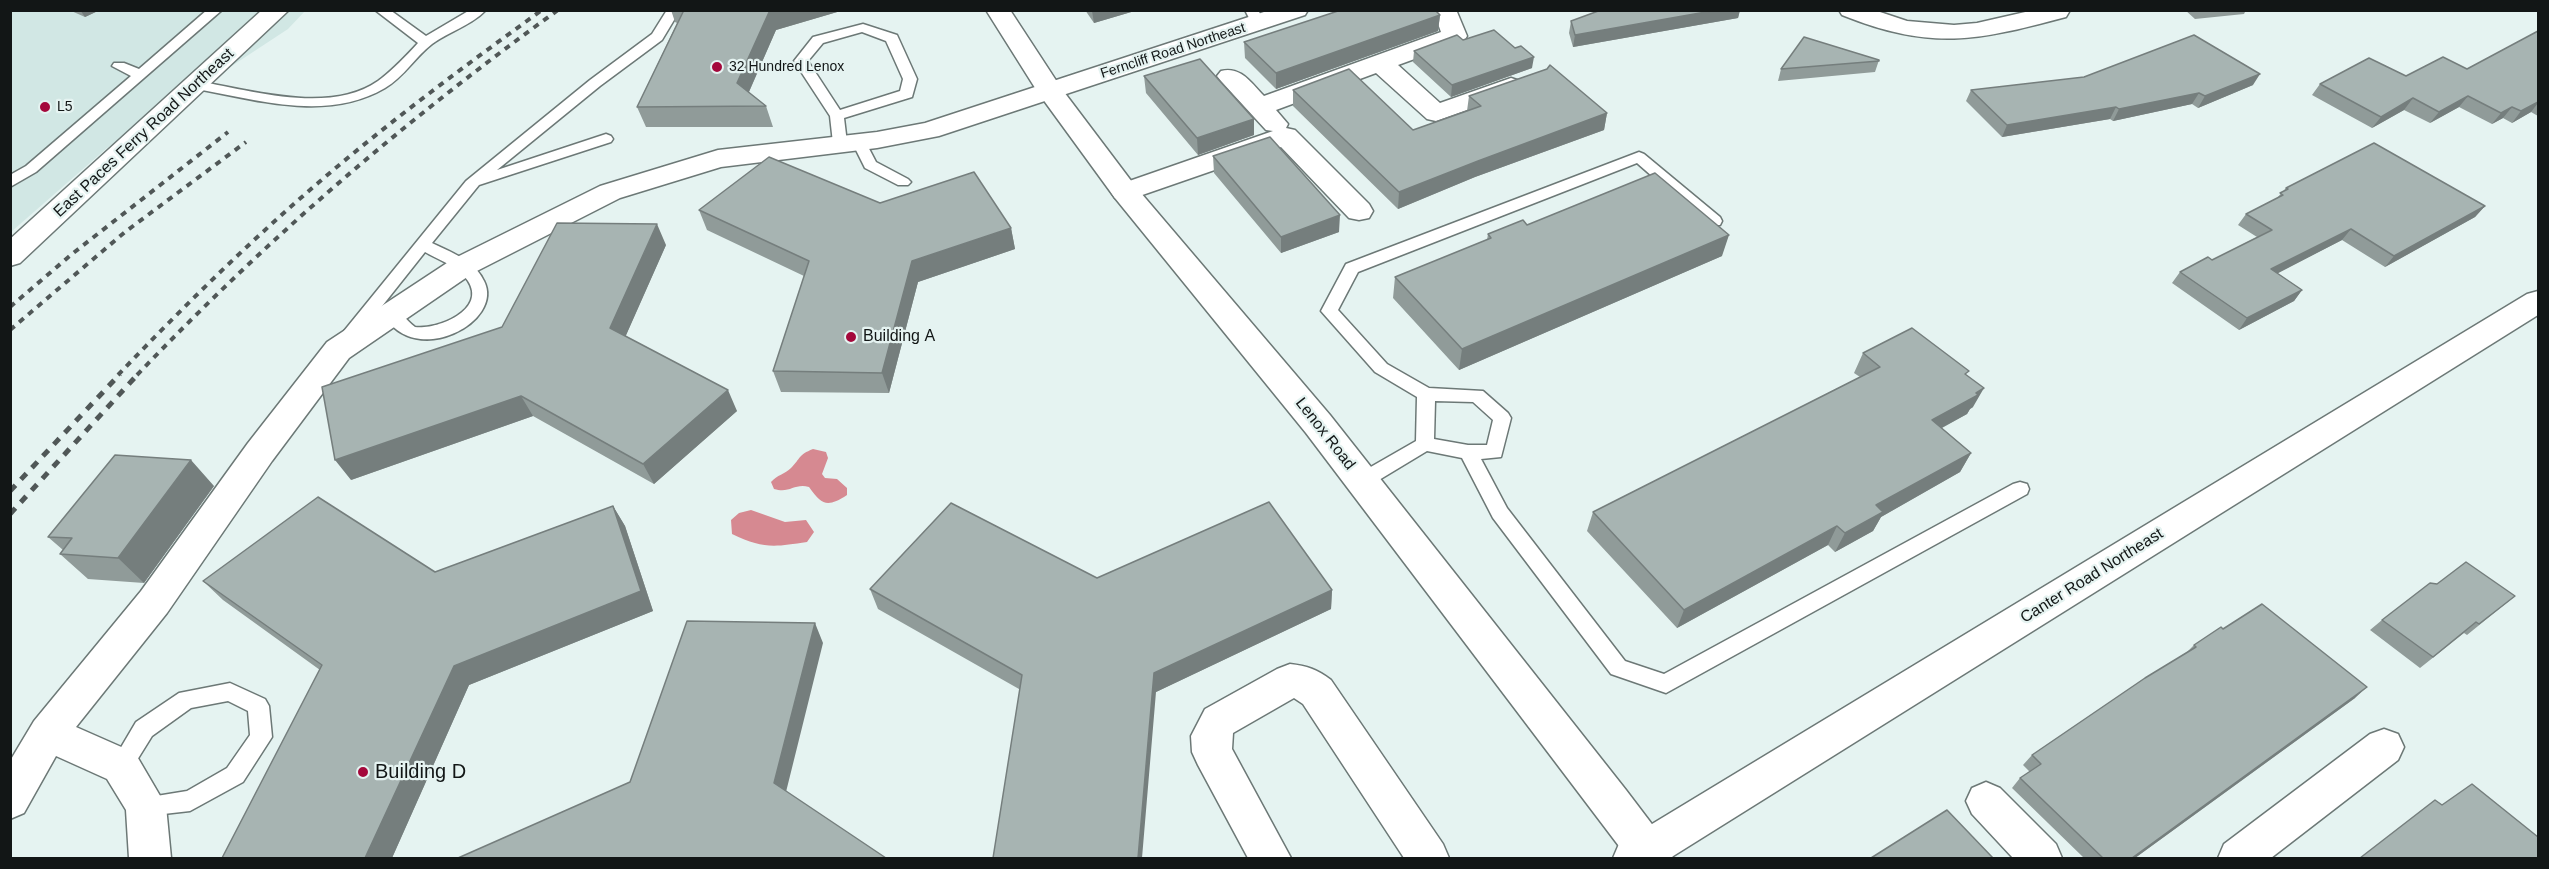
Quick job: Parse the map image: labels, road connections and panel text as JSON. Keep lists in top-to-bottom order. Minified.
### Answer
{"streets":{"street":["Ferncliff Road Northeast","East Paces Ferry Road Northeast","Lenox Road","Canter Road Northeast"]},"crossings":[["Ferncliff Road Northeast","Lenox Road"],["Lenox Road","Canter Road Northeast"]],"places":["32 Hundred Lenox","L5","Building A","Building D"]}
